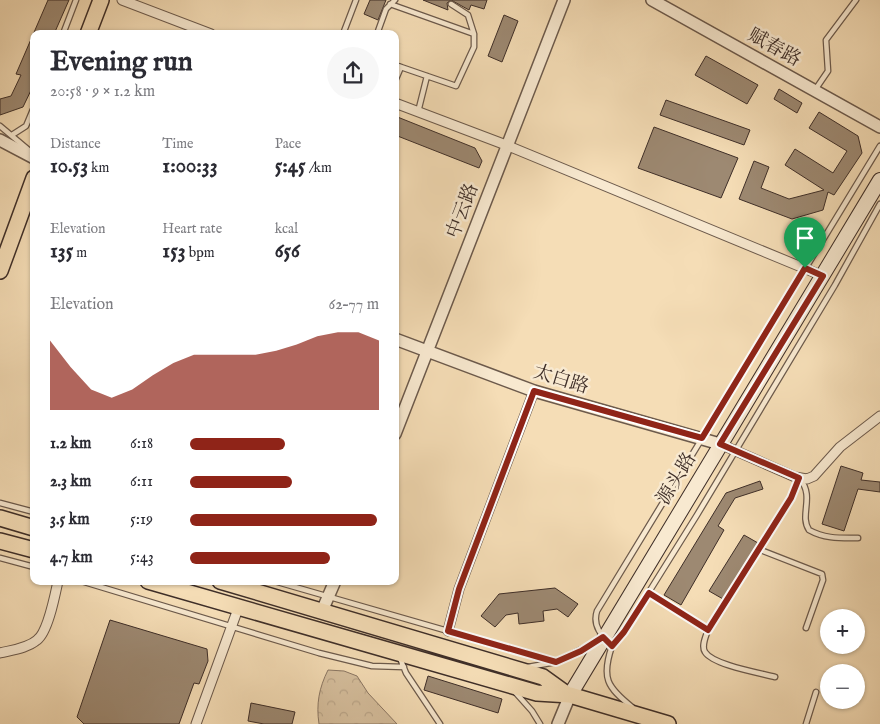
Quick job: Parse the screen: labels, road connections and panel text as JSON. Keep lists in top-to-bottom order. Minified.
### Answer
{"streets":{"main road":["源头路"],"street":["赋春路","中云路","太白路"]},"crossings":[["中云路","太白路"],["太白路","源头路"]],"page":{"heading":["Evening run","20:58 · 9 × 1.2 km"],"stats":[["Distance","10.53 km"],["Time","1:00:33"],["Pace","5:45 /km"],["Elevation","135 m"],["Heart rate","153 bpm"],["kcal","656"]],"chart":["Elevation","62–77 m"],"list":[{"name":"1.2 km","note":"6:18"},{"name":"2.3 km","note":"6:11"},{"name":"3.5 km","note":"5:19"},{"name":"4.7 km","note":"5:43"}],"map_buttons":["+","−"]}}
